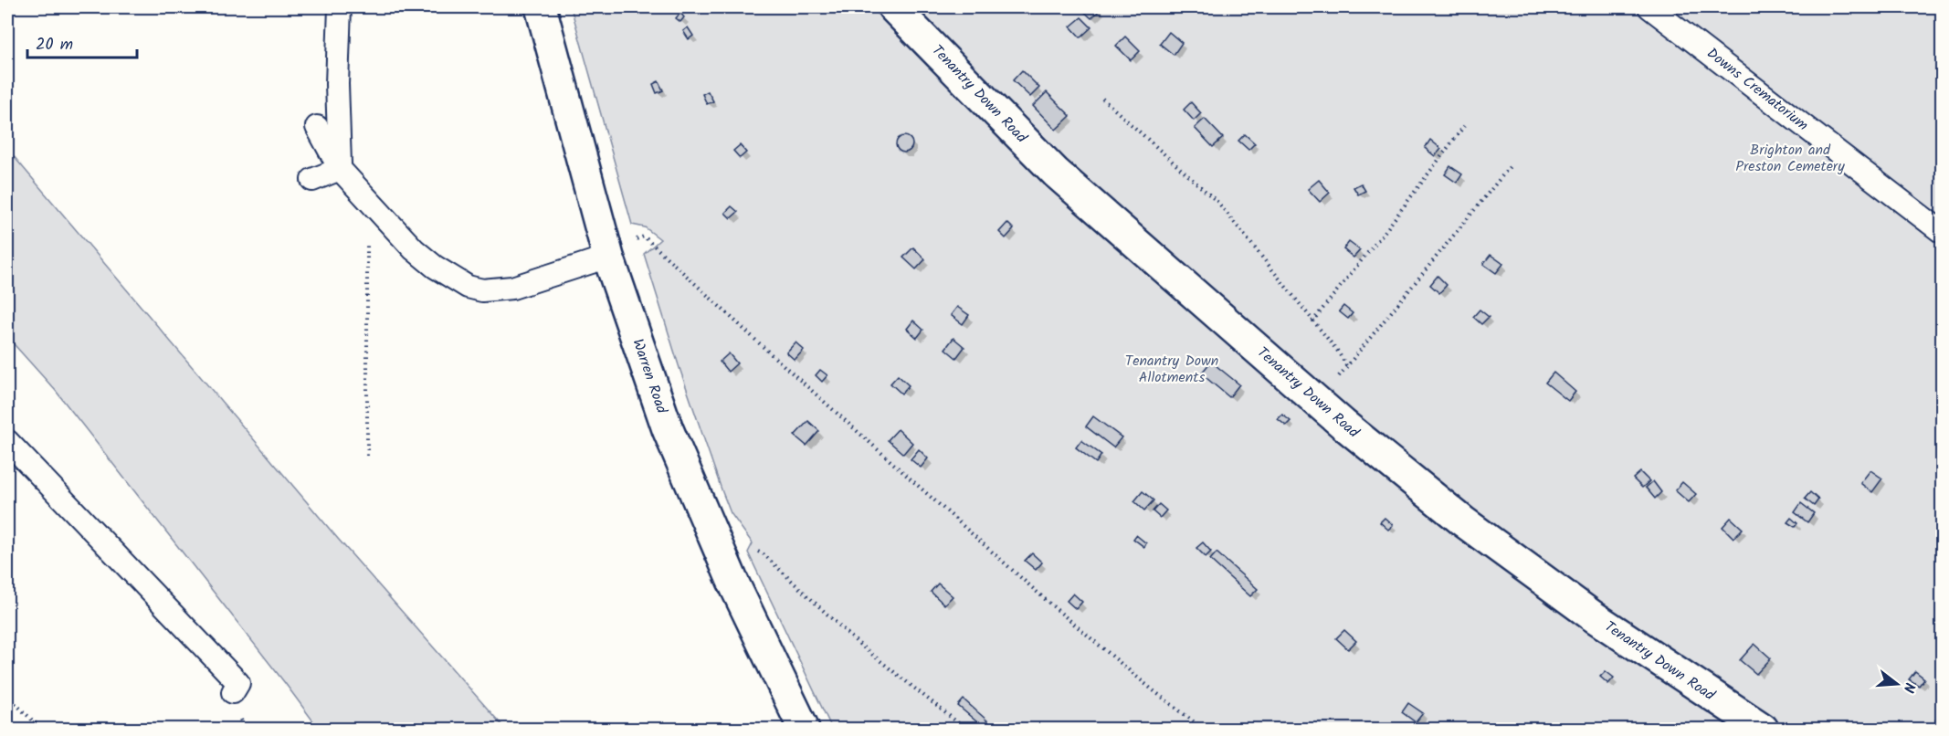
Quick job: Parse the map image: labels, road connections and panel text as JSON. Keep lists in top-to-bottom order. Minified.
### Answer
{"streets":{"street":["Tenantry Down Road","Warren Road"],"lane":["Downs Crematorium"]},"parks":["Brighton and Preston Cemetery","Tenantry Down Allotments"],"scale_bar":"20 m","north":"right"}
